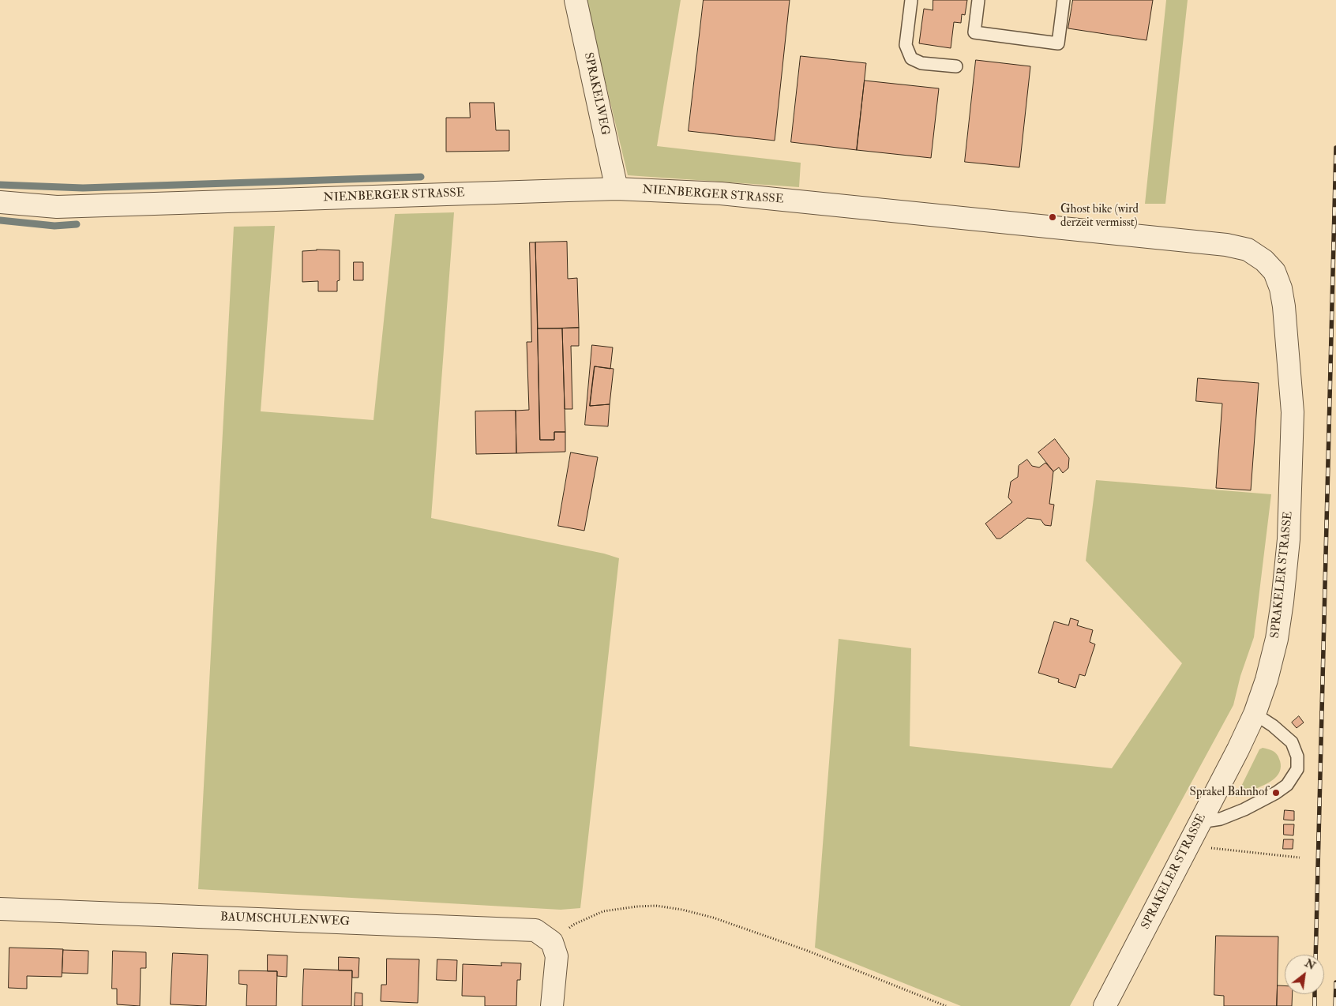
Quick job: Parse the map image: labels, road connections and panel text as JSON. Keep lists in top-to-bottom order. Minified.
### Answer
{"streets":{"street":["SPRAKELWEG","NIENBERGER STRASSE","SPRAKELER STRASSE","BAUMSCHULENWEG"]},"crossings":[["SPRAKELWEG","NIENBERGER STRASSE"],["NIENBERGER STRASSE","SPRAKELER STRASSE"]],"places":["Ghost bike (wird derzeit vermisst)","Sprakel Bahnhof"],"north":"top right"}
